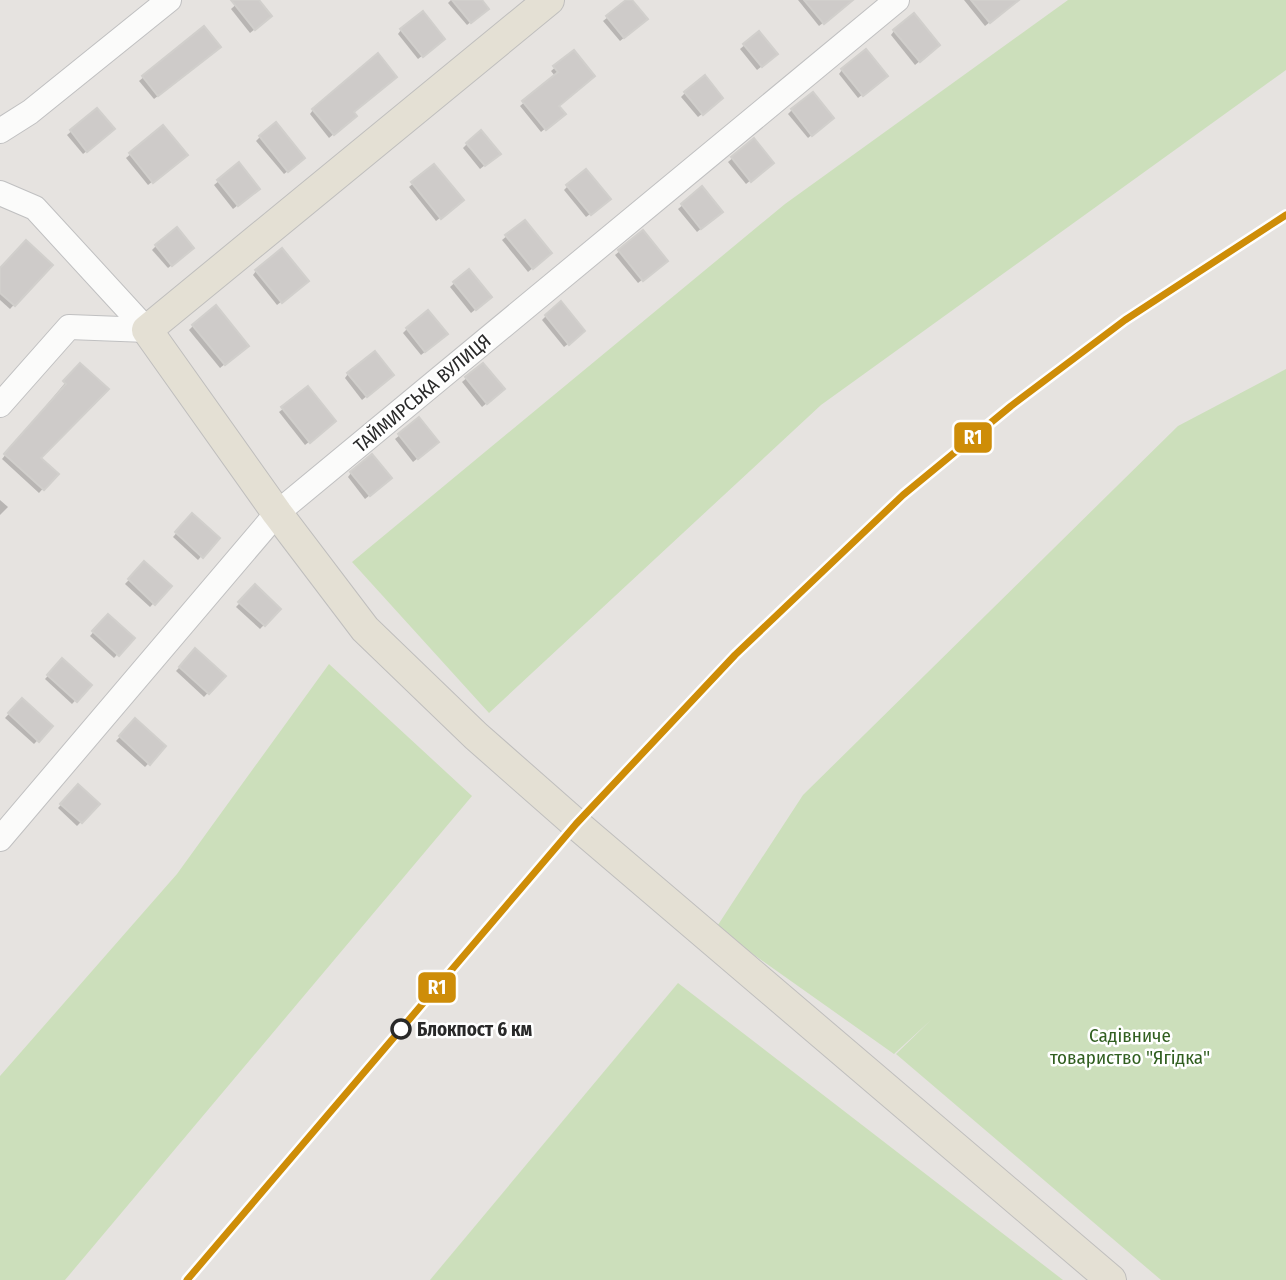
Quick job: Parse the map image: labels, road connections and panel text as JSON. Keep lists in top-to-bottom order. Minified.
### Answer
{"streets":{"street":["ТАЙМИРСЬКА ВУЛИЦЯ"]},"parks":["Садівниче товариство \"Ягідка\""],"places":["Блокпост 6 км"],"lines":["transit line R1"]}
